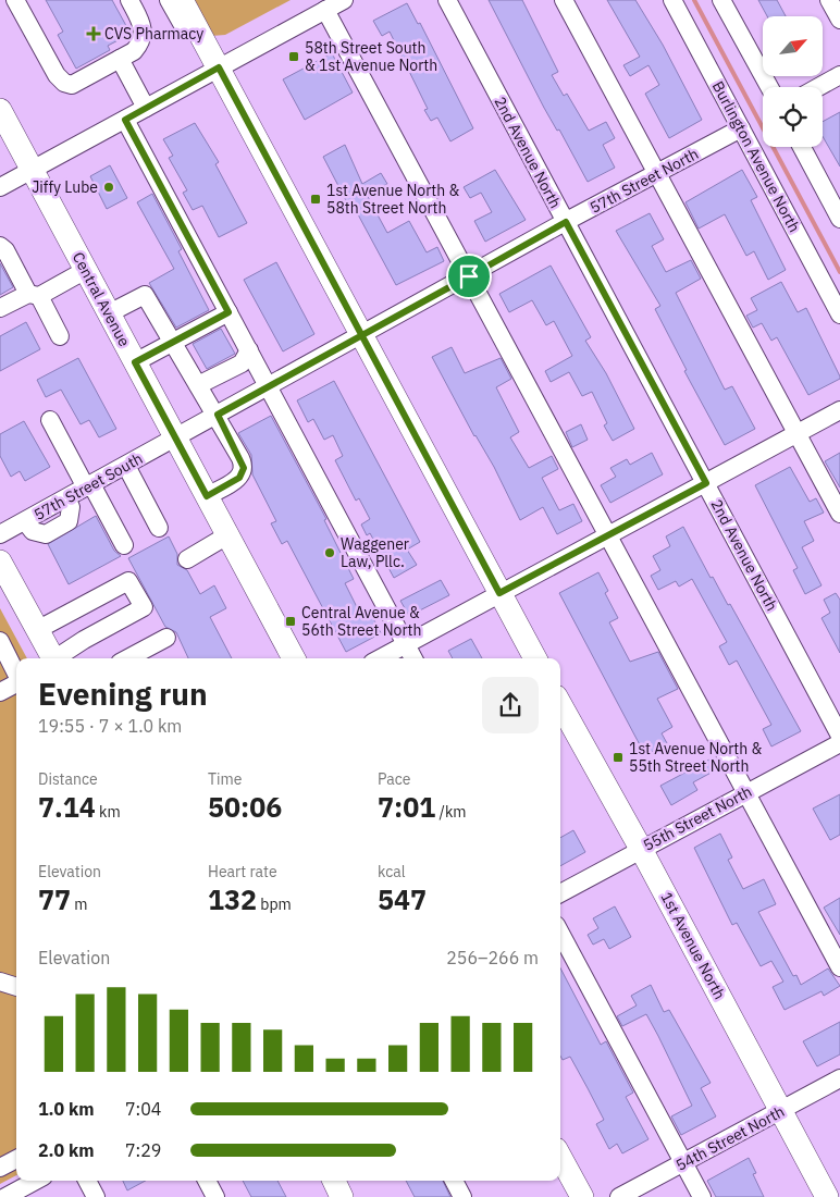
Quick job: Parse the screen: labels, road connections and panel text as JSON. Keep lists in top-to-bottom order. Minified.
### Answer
{"streets":{"main road":["Central Avenue","1st Avenue North"],"street":["2nd Avenue North","Burlington Avenue North","57th Street North","57th Street South","55th Street North","54th Street North"]},"crossings":[["2nd Avenue North","57th Street North"],["Burlington Avenue North","57th Street North"],["57th Street North","Central Avenue"],["57th Street North","57th Street South"],["Central Avenue","57th Street South"],["55th Street North","1st Avenue North"],["1st Avenue North","54th Street North"]],"places":{"health":["CVS Pharmacy"],"transit":["58th Street South & 1st Avenue North","1st Avenue North & 58th Street North","Central Avenue & 56th Street North","1st Avenue North & 55th Street North"],"other":["Jiffy Lube","Waggener Law, Pllc."]},"north":"top right","page":{"heading":["Evening run","19:55 · 7 × 1.0 km"],"stats":[["Distance","7.14 km"],["Time","50:06"],["Pace","7:01 /km"],["Elevation","77 m"],["Heart rate","132 bpm"],["kcal","547"]],"chart":["Elevation","256–266 m"],"list":[{"name":"1.0 km","note":"7:04"},{"name":"2.0 km","note":"7:29"}]}}
